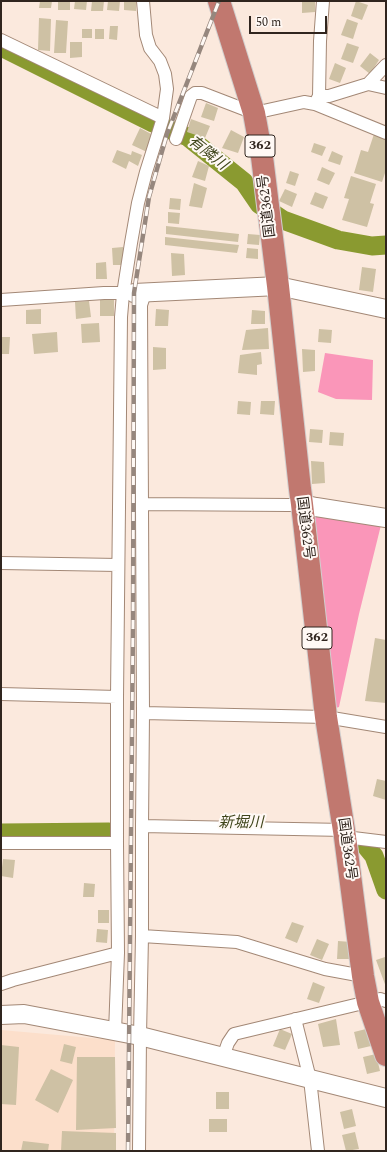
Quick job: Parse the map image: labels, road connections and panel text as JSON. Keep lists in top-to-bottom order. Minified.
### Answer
{"streets":{"highway":["362","国道362号"]},"water":["有隣川","新堀川"],"scale_bar":"50 m"}
